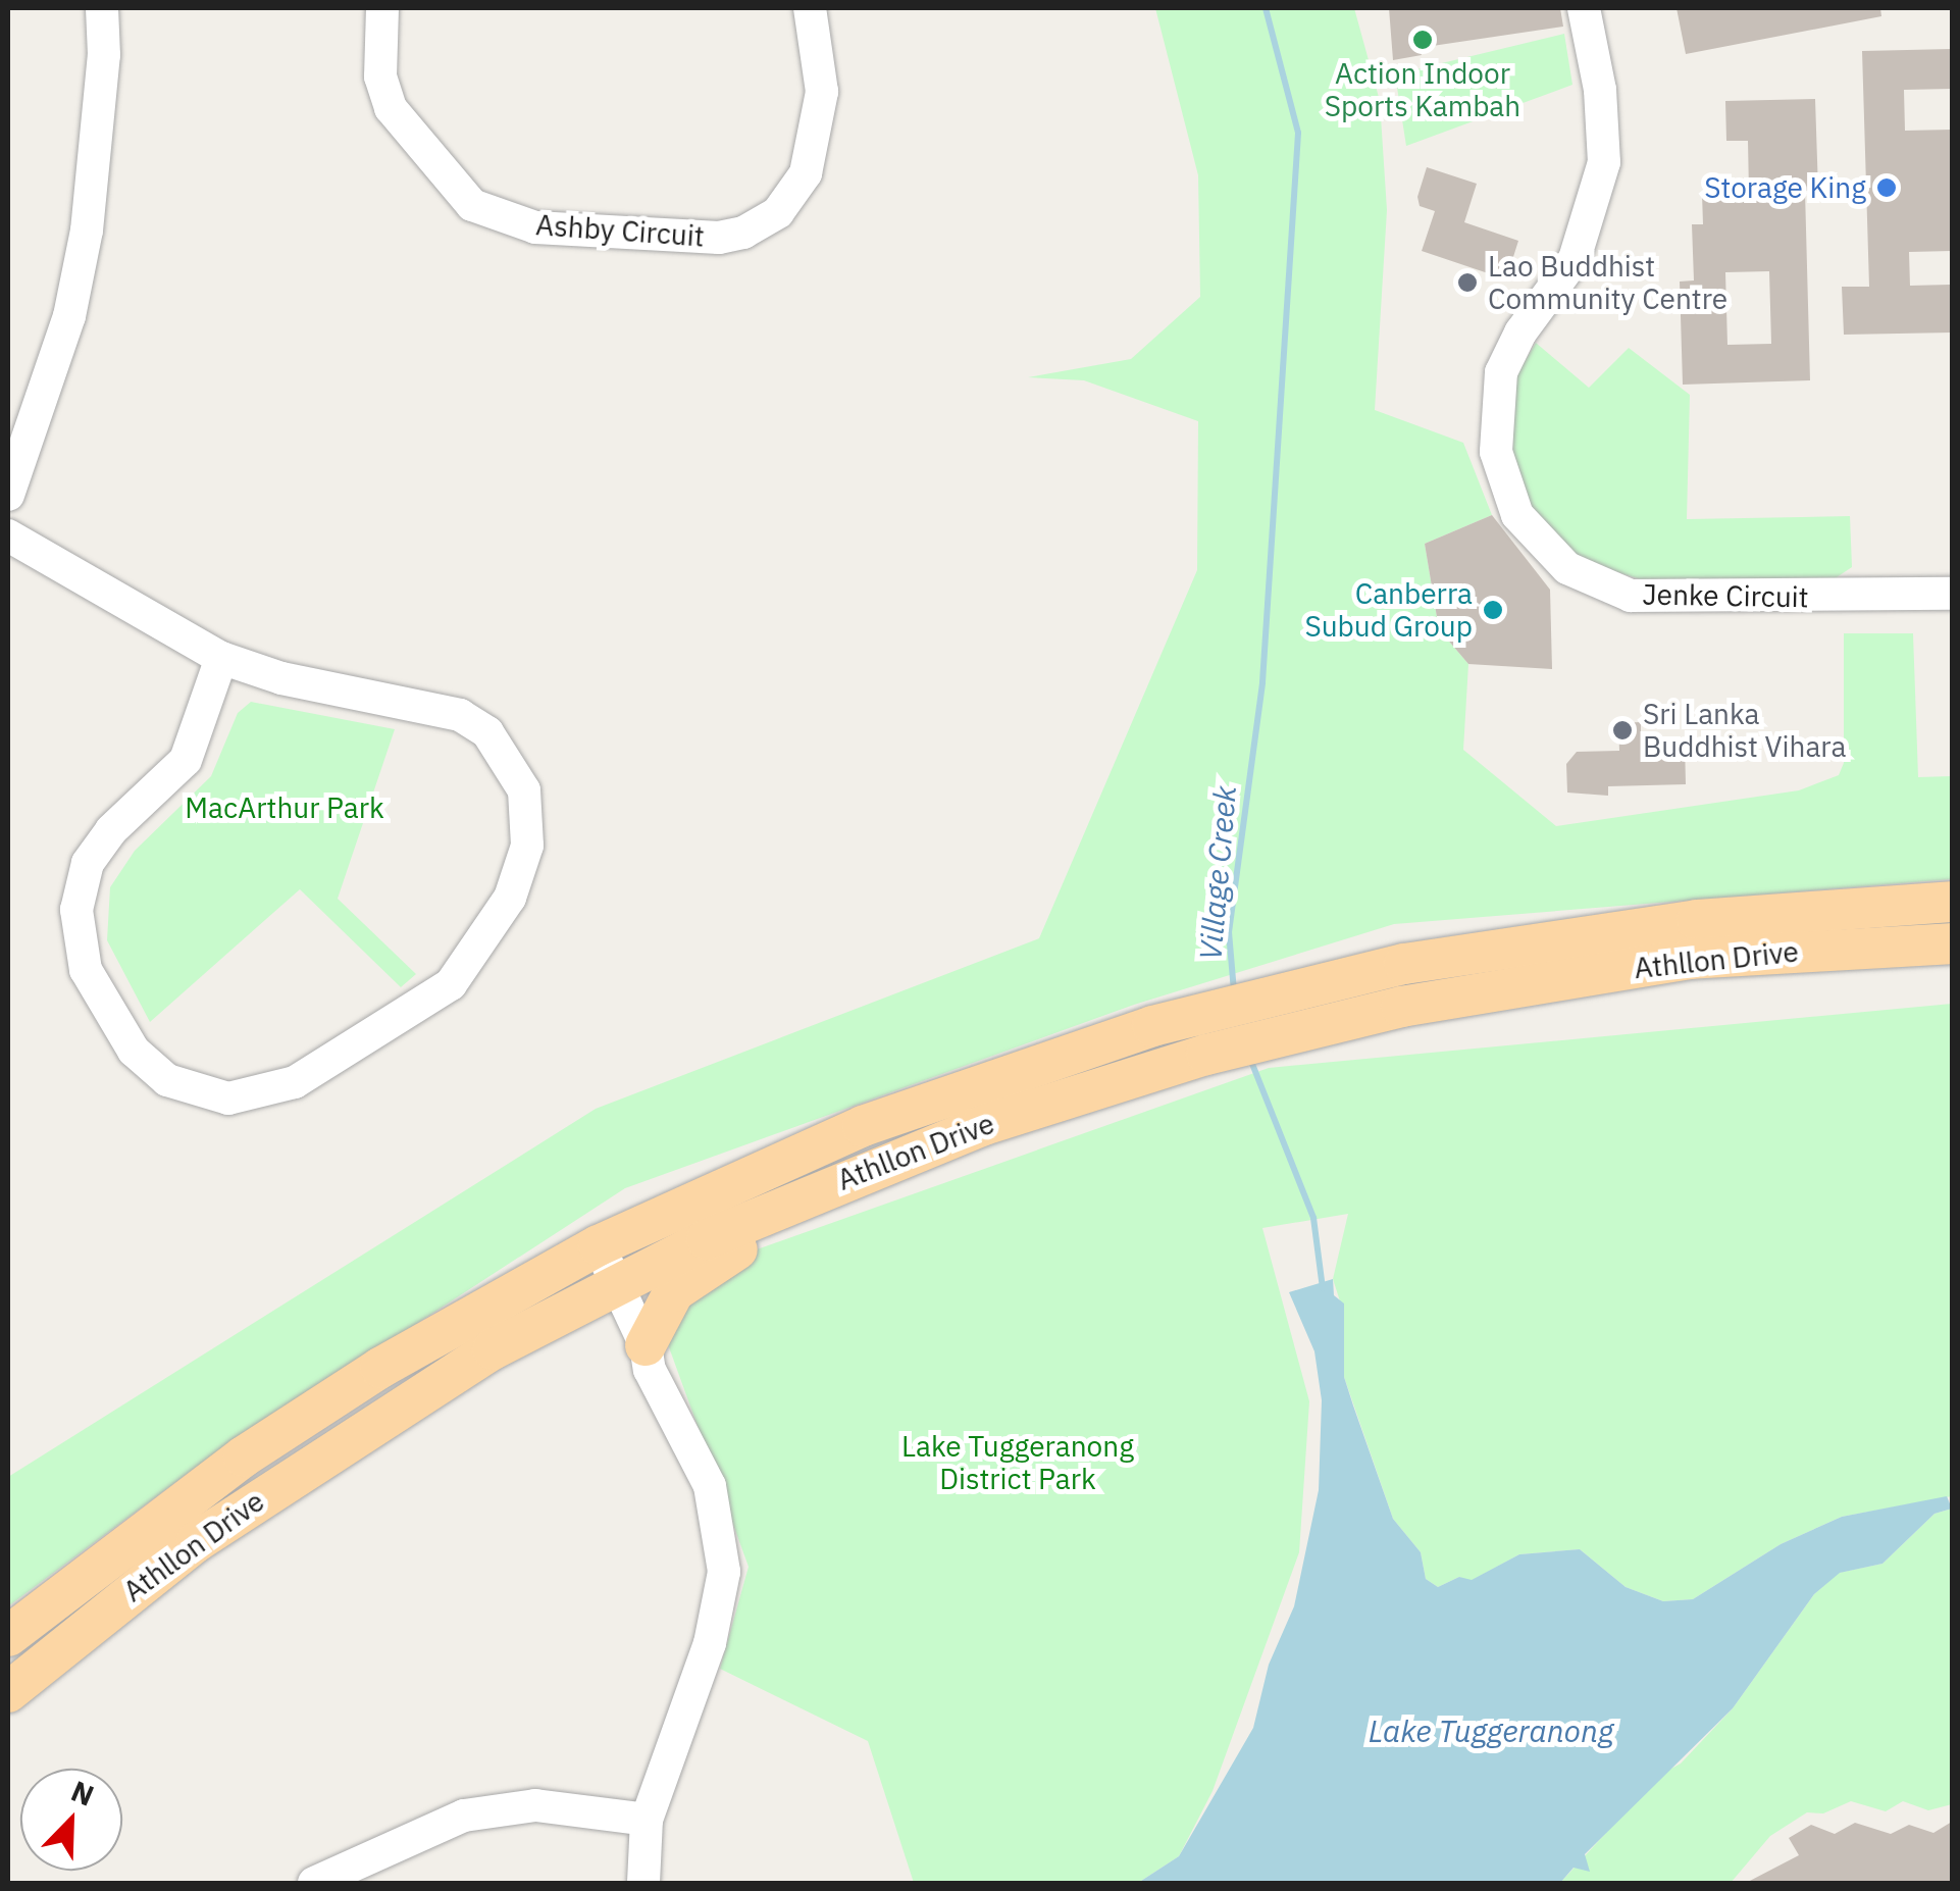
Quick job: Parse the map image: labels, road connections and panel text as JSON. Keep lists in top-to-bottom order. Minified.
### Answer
{"streets":{"main road":["Athllon Drive"],"street":["Ashby Circuit","Jenke Circuit"]},"water":["Village Creek","Lake Tuggeranong"],"parks":["MacArthur Park","Lake Tuggeranong District Park"],"places":["Action Indoor Sports Kambah","Storage King","Lao Buddhist Community Centre","Canberra Subud Group","Sri Lanka Buddhist Vihara"],"north":"top right"}
